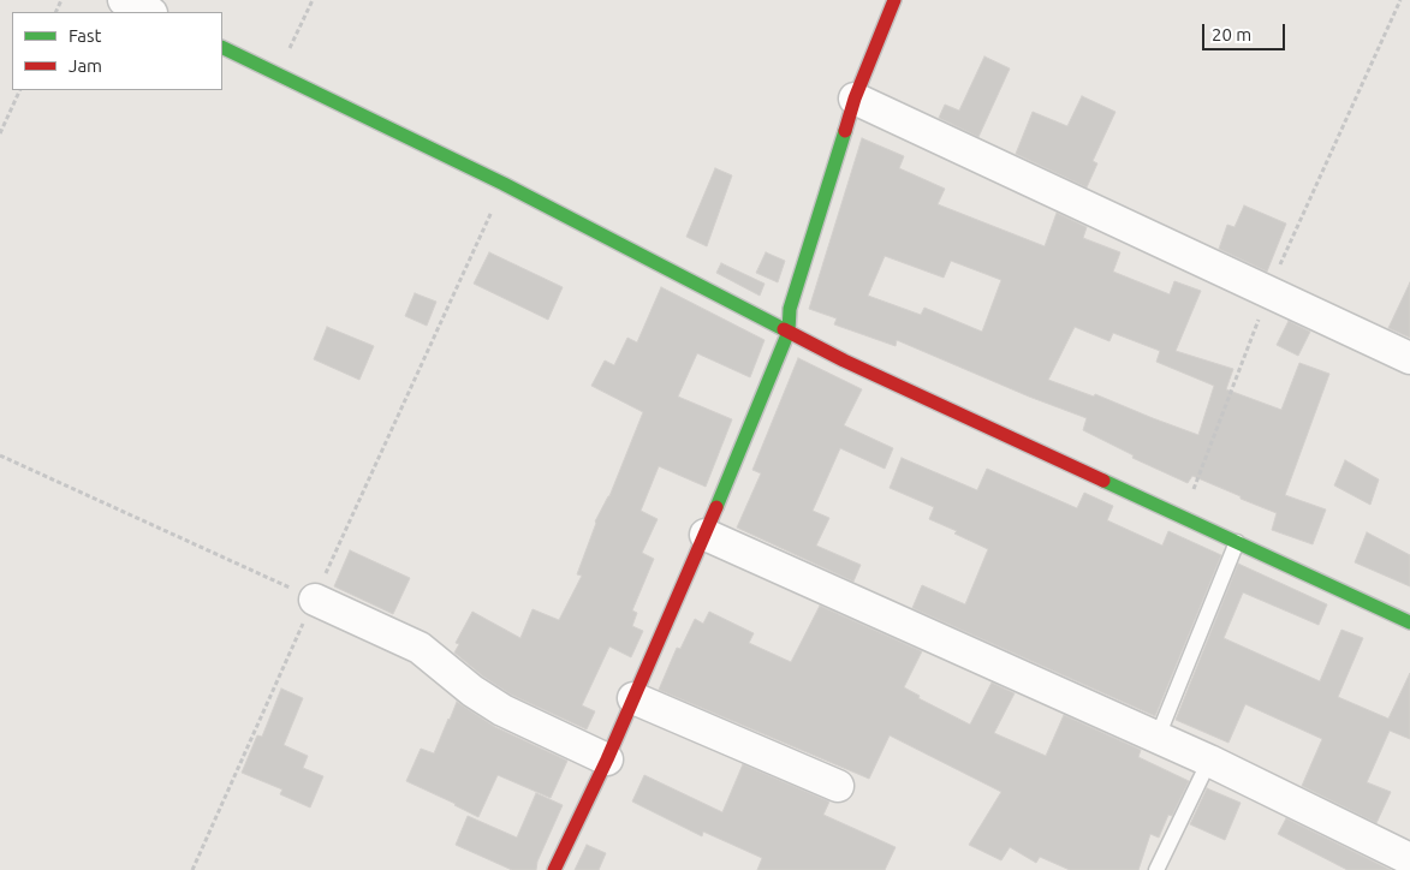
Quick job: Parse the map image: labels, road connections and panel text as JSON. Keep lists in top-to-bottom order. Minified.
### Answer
{"legend":["Fast","Jam"],"scale_bar":"20 m"}
